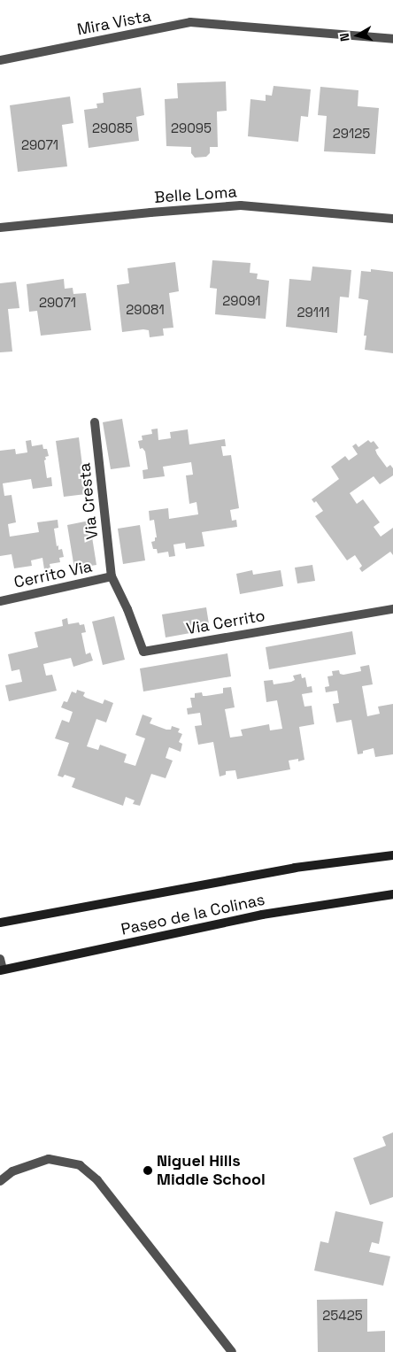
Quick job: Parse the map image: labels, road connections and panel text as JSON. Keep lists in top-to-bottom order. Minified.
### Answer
{"streets":{"main road":["Paseo de la Colinas"],"street":["Mira Vista","Belle Loma","Via Cresta","Cerrito Via","Via Cerrito"]},"crossings":[["Via Cresta","Cerrito Via"],["Via Cresta","Via Cerrito"],["Cerrito Via","Via Cerrito"]],"places":["Niguel Hills Middle School"],"house_numbers":["29085","29095","29125","29071","29091","29071","29081","29111","25425"],"north":"left"}
